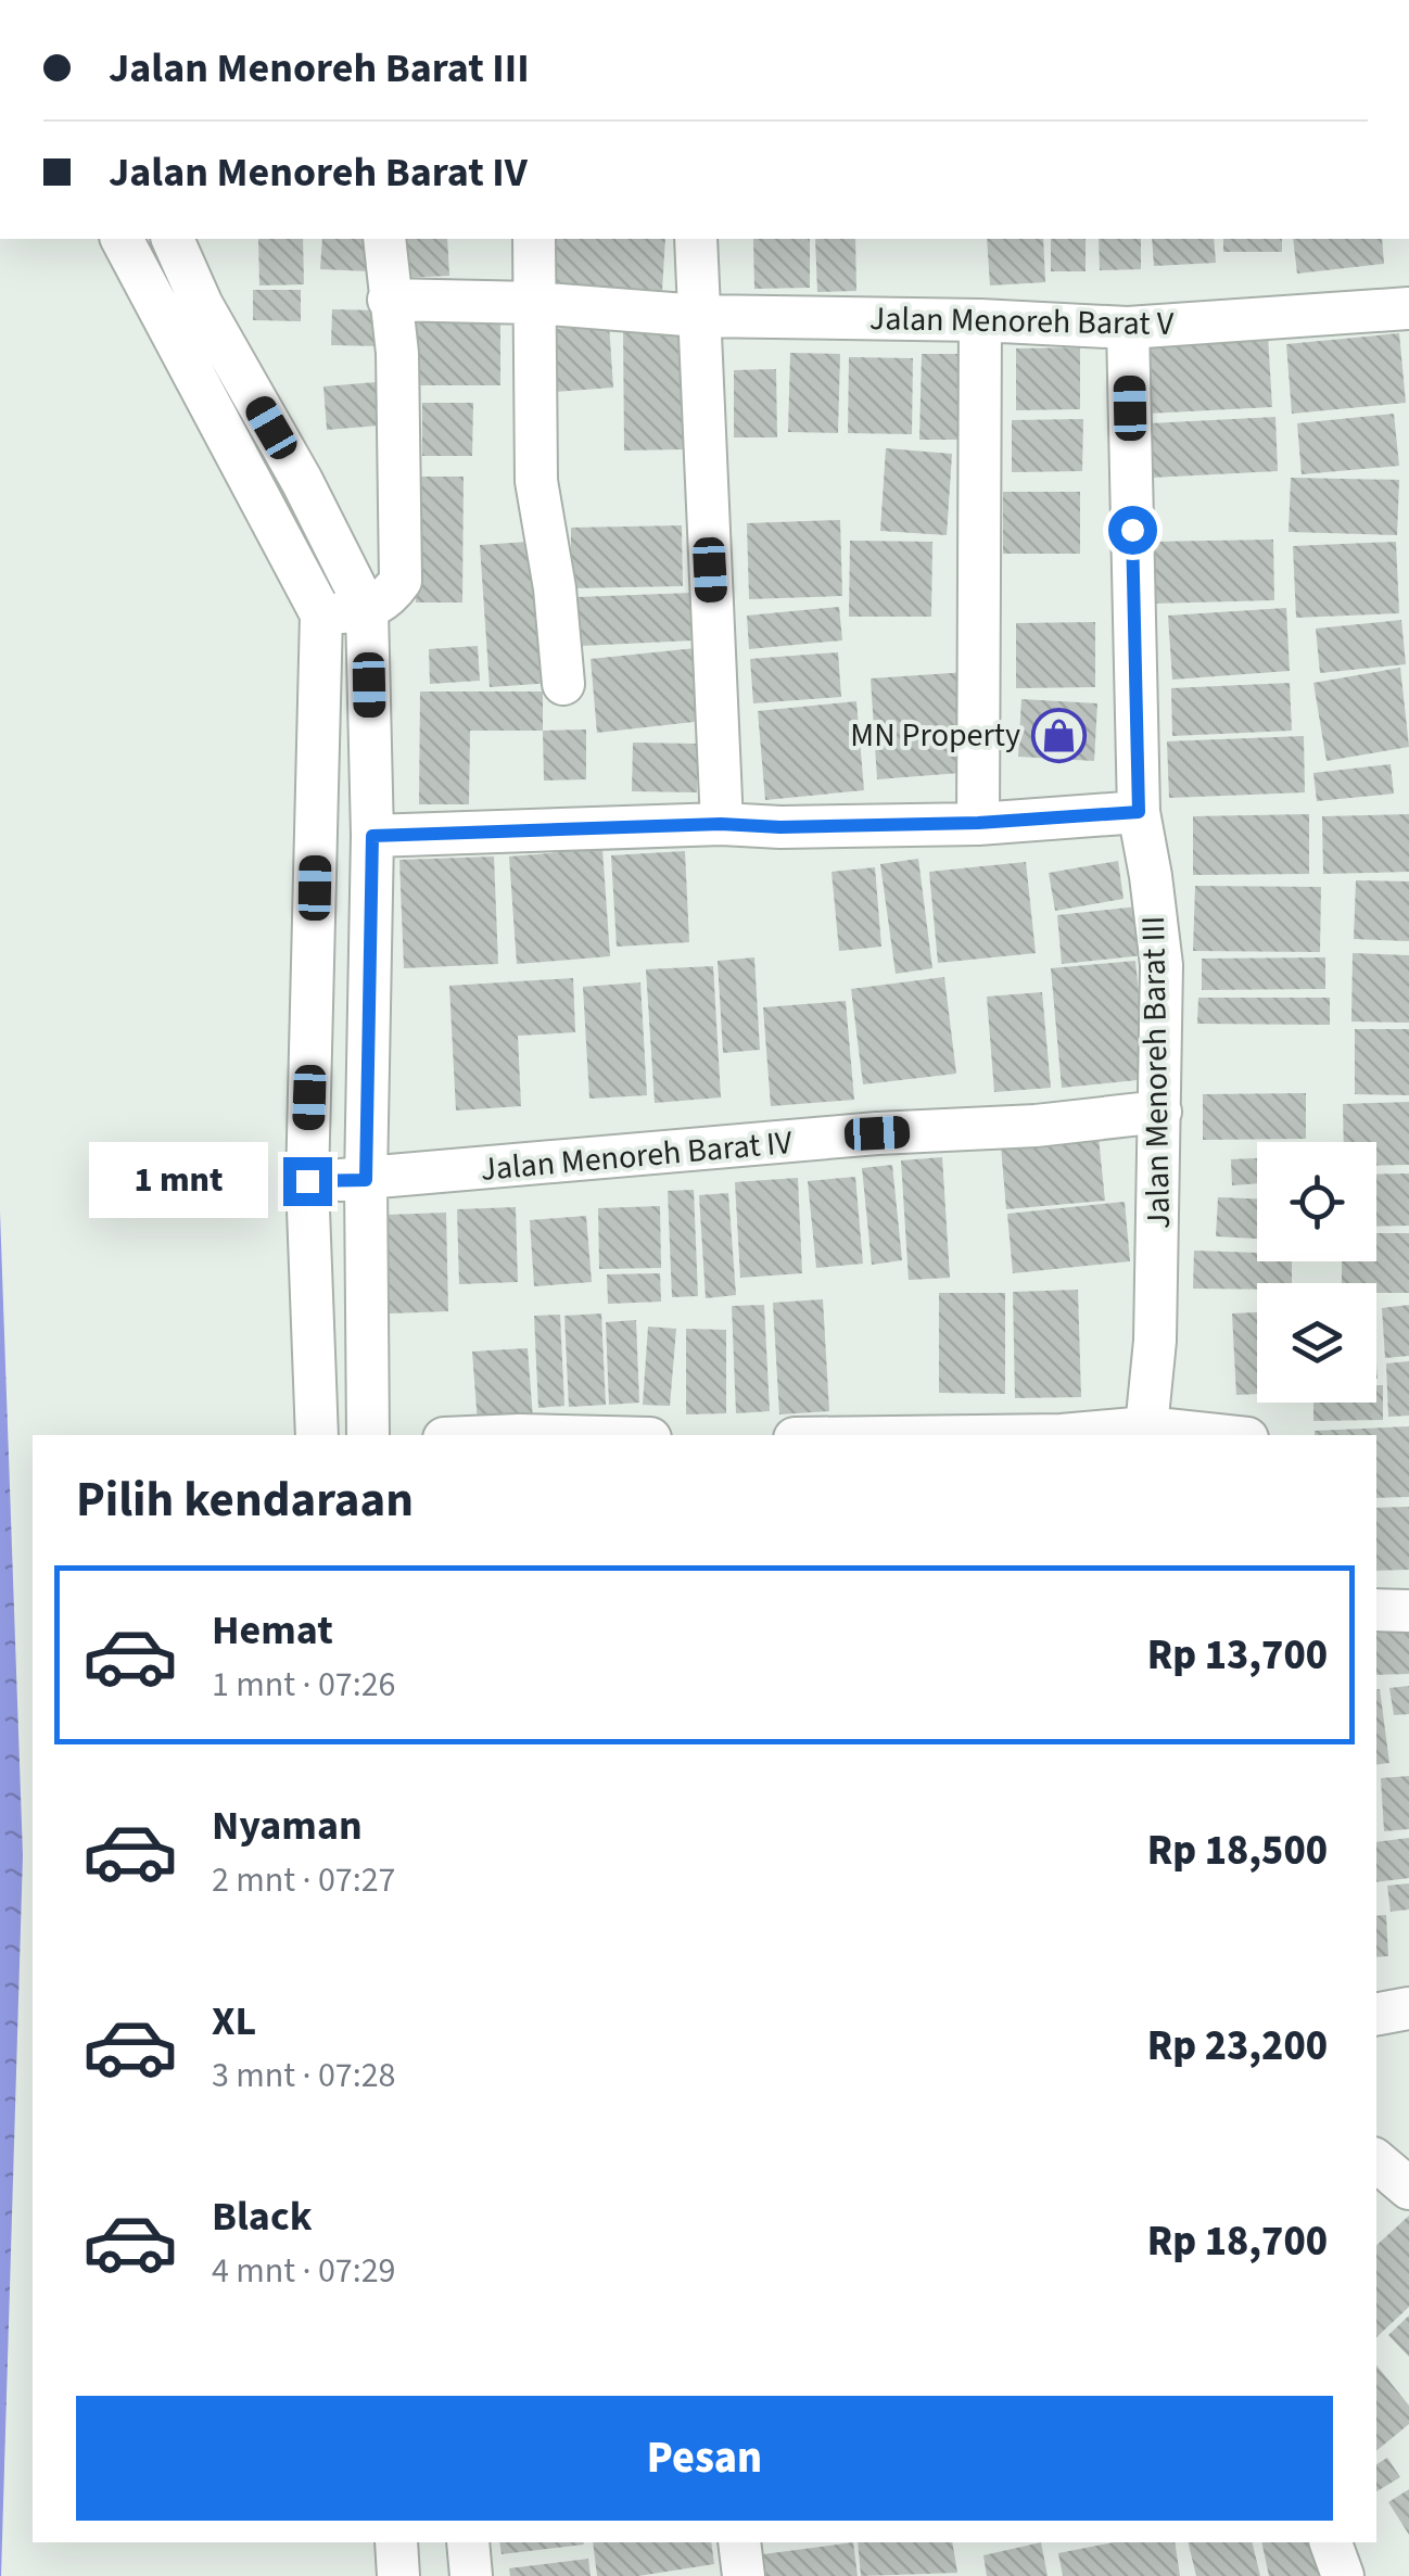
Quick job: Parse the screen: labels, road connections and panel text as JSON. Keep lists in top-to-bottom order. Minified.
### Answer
{"streets":{"street":["Jalan Menoreh Barat V","Jalan Menoreh Barat III","Jalan Menoreh Barat IV"]},"crossings":[["Jalan Menoreh Barat V","Jalan Menoreh Barat III"],["Jalan Menoreh Barat III","Jalan Menoreh Barat IV"]],"places":{"shop":["MN Property"]},"page":{"banner":["Jalan Menoreh Barat III","Jalan Menoreh Barat IV"],"bubble":"1 mnt","heading":"Pilih kendaraan","list":[{"name":"Hemat","note":"1 mnt · 07:26","value":"Rp 13,700"},{"name":"Nyaman","note":"2 mnt · 07:27","value":"Rp 18,500"},{"name":"XL","note":"3 mnt · 07:28","value":"Rp 23,200"},{"name":"Black","note":"4 mnt · 07:29","value":"Rp 18,700"}],"buttons":"Pesan"}}
